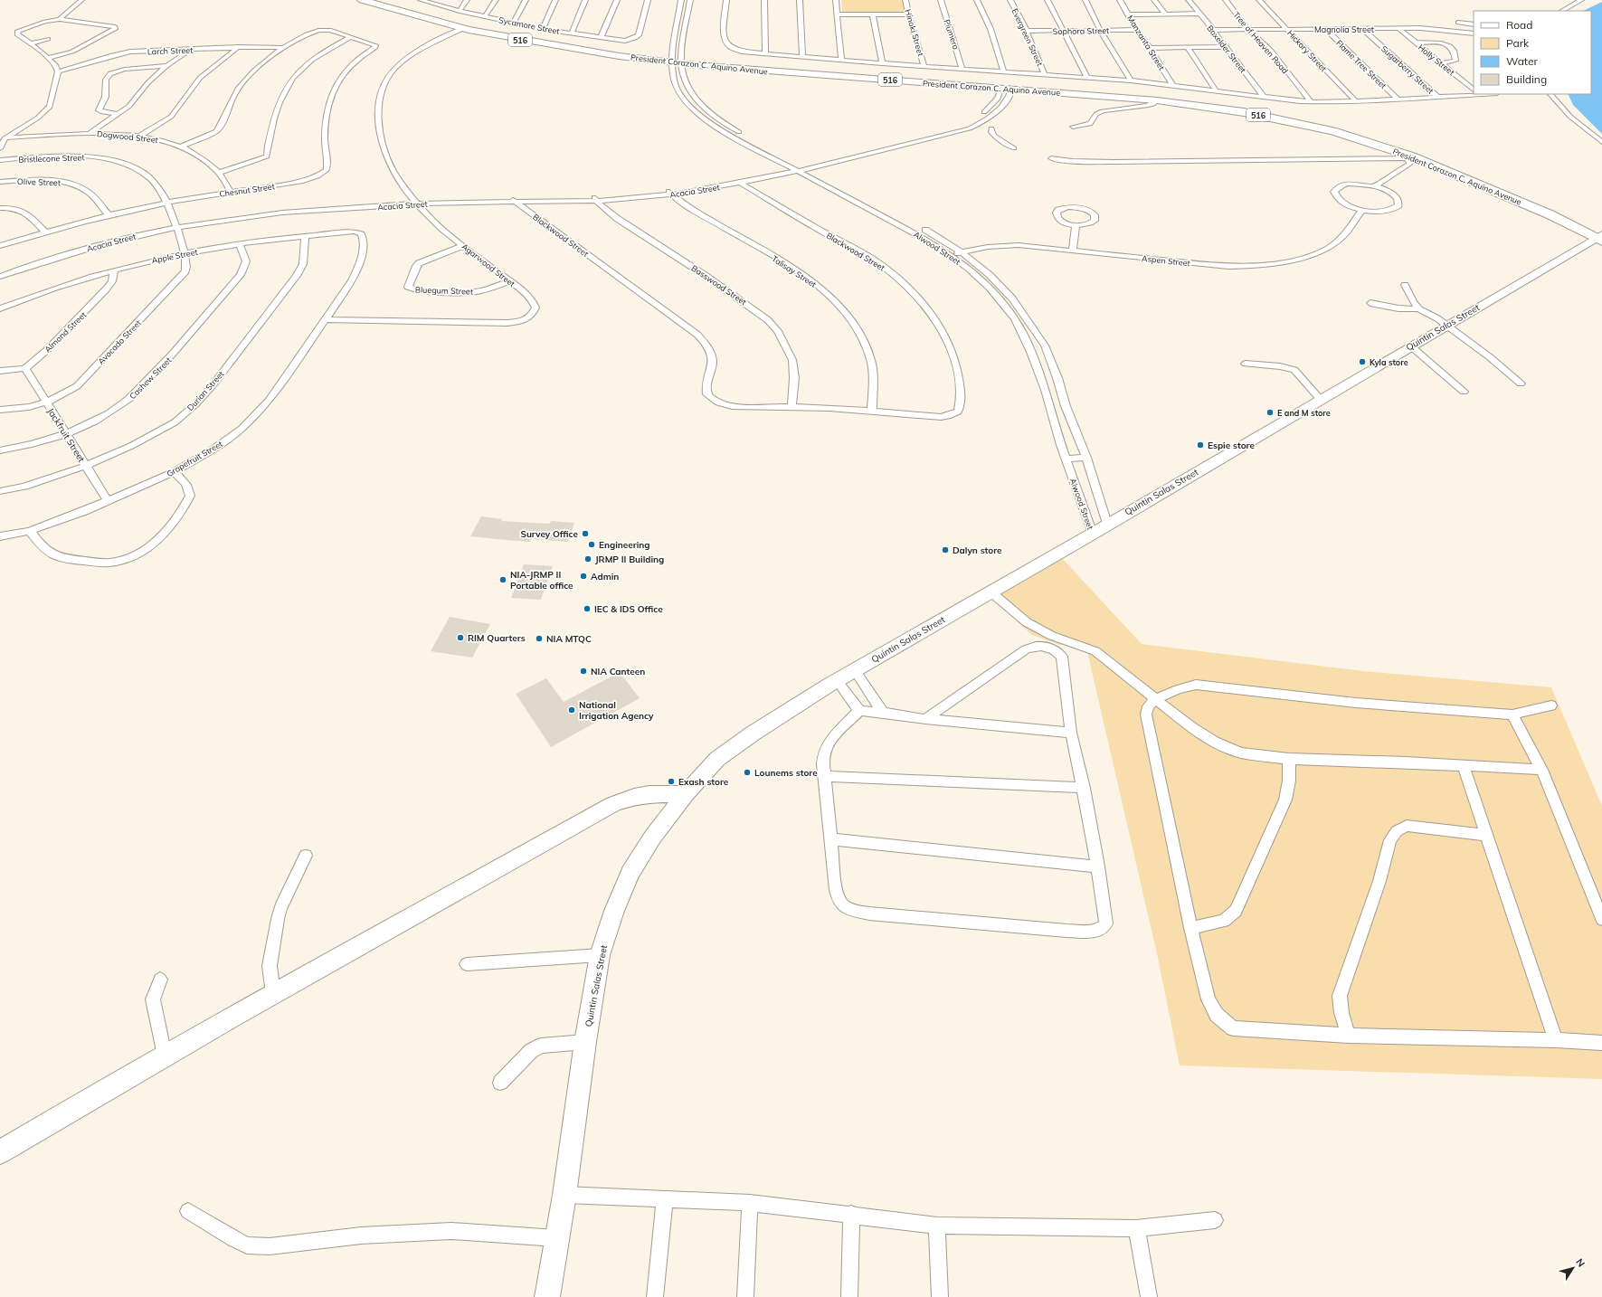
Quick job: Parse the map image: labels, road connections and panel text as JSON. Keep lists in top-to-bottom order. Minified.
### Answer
{"streets":{"highway":["516","President Corazon C. Aquino Avenue"],"main road":["Quintin Salas Street"],"street":["Sycamore Street","Magnolia Street","Sophora Street","Hinoki Street","Plumero","Evergreen Street","Manzanta Street","Tree of Heaven Road","Boxelder Street","Larch Street","Hickory Street","Holly Street","Flame Tree Street","Sugarberry Street","Dogwood Street","Bristlecone Street","Olive Street","Chesnut Street","Acacia Street","Blackwood Street","Alwood Street","Apple Street","Aspen Street","Agarwood Street","Talisay Street","Basswood Street","Bluegum Street","Almond Street","Avocado Street","Cashew Street","Durian Street","Jackfruit Street","Grapefruit Street"]},"crossings":[["Magnolia Street","Tree of Heaven Road"],["Magnolia Street","Boxelder Street"],["Magnolia Street","Hickory Street"],["Magnolia Street","Holly Street"],["Magnolia Street","Flame Tree Street"],["Magnolia Street","Sugarberry Street"],["Sophora Street","Evergreen Street"],["Sophora Street","Manzanta Street"],["President Corazon C. Aquino Avenue","Acacia Street"],["President Corazon C. Aquino Avenue","Alwood Street"],["President Corazon C. Aquino Avenue","Agarwood Street"],["President Corazon C. Aquino Avenue","Quintin Salas Street"],["Dogwood Street","Chesnut Street"],["Bristlecone Street","Chesnut Street"],["Bristlecone Street","Acacia Street"],["Bristlecone Street","Avocado Street"],["Olive Street","Chesnut Street"],["Acacia Street","Blackwood Street"],["Acacia Street","Alwood Street"],["Acacia Street","Agarwood Street"],["Acacia Street","Talisay Street"],["Acacia Street","Basswood Street"],["Acacia Street","Avocado Street"],["Blackwood Street","Talisay Street"],["Blackwood Street","Basswood Street"],["Alwood Street","Aspen Street"],["Alwood Street","Quintin Salas Street"],["Apple Street","Almond Street"],["Apple Street","Avocado Street"],["Apple Street","Cashew Street"],["Apple Street","Durian Street"],["Apple Street","Grapefruit Street"],["Agarwood Street","Bluegum Street"],["Agarwood Street","Grapefruit Street"],["Almond Street","Jackfruit Street"],["Avocado Street","Jackfruit Street"],["Cashew Street","Jackfruit Street"],["Durian Street","Jackfruit Street"],["Jackfruit Street","Grapefruit Street"]],"places":["Kyla store","E and M store","Espie store","Survey Office","Engineering","Dalyn store","JRMP II Building","Admin","NIA-JRMP II Portable office","IEC & IDS Office","RIM Quarters","NIA MTQC","NIA Canteen","National Irrigation Agency","Lounems store","Exash store"],"legend":["Road","Park","Water","Building"],"north":"top right"}
